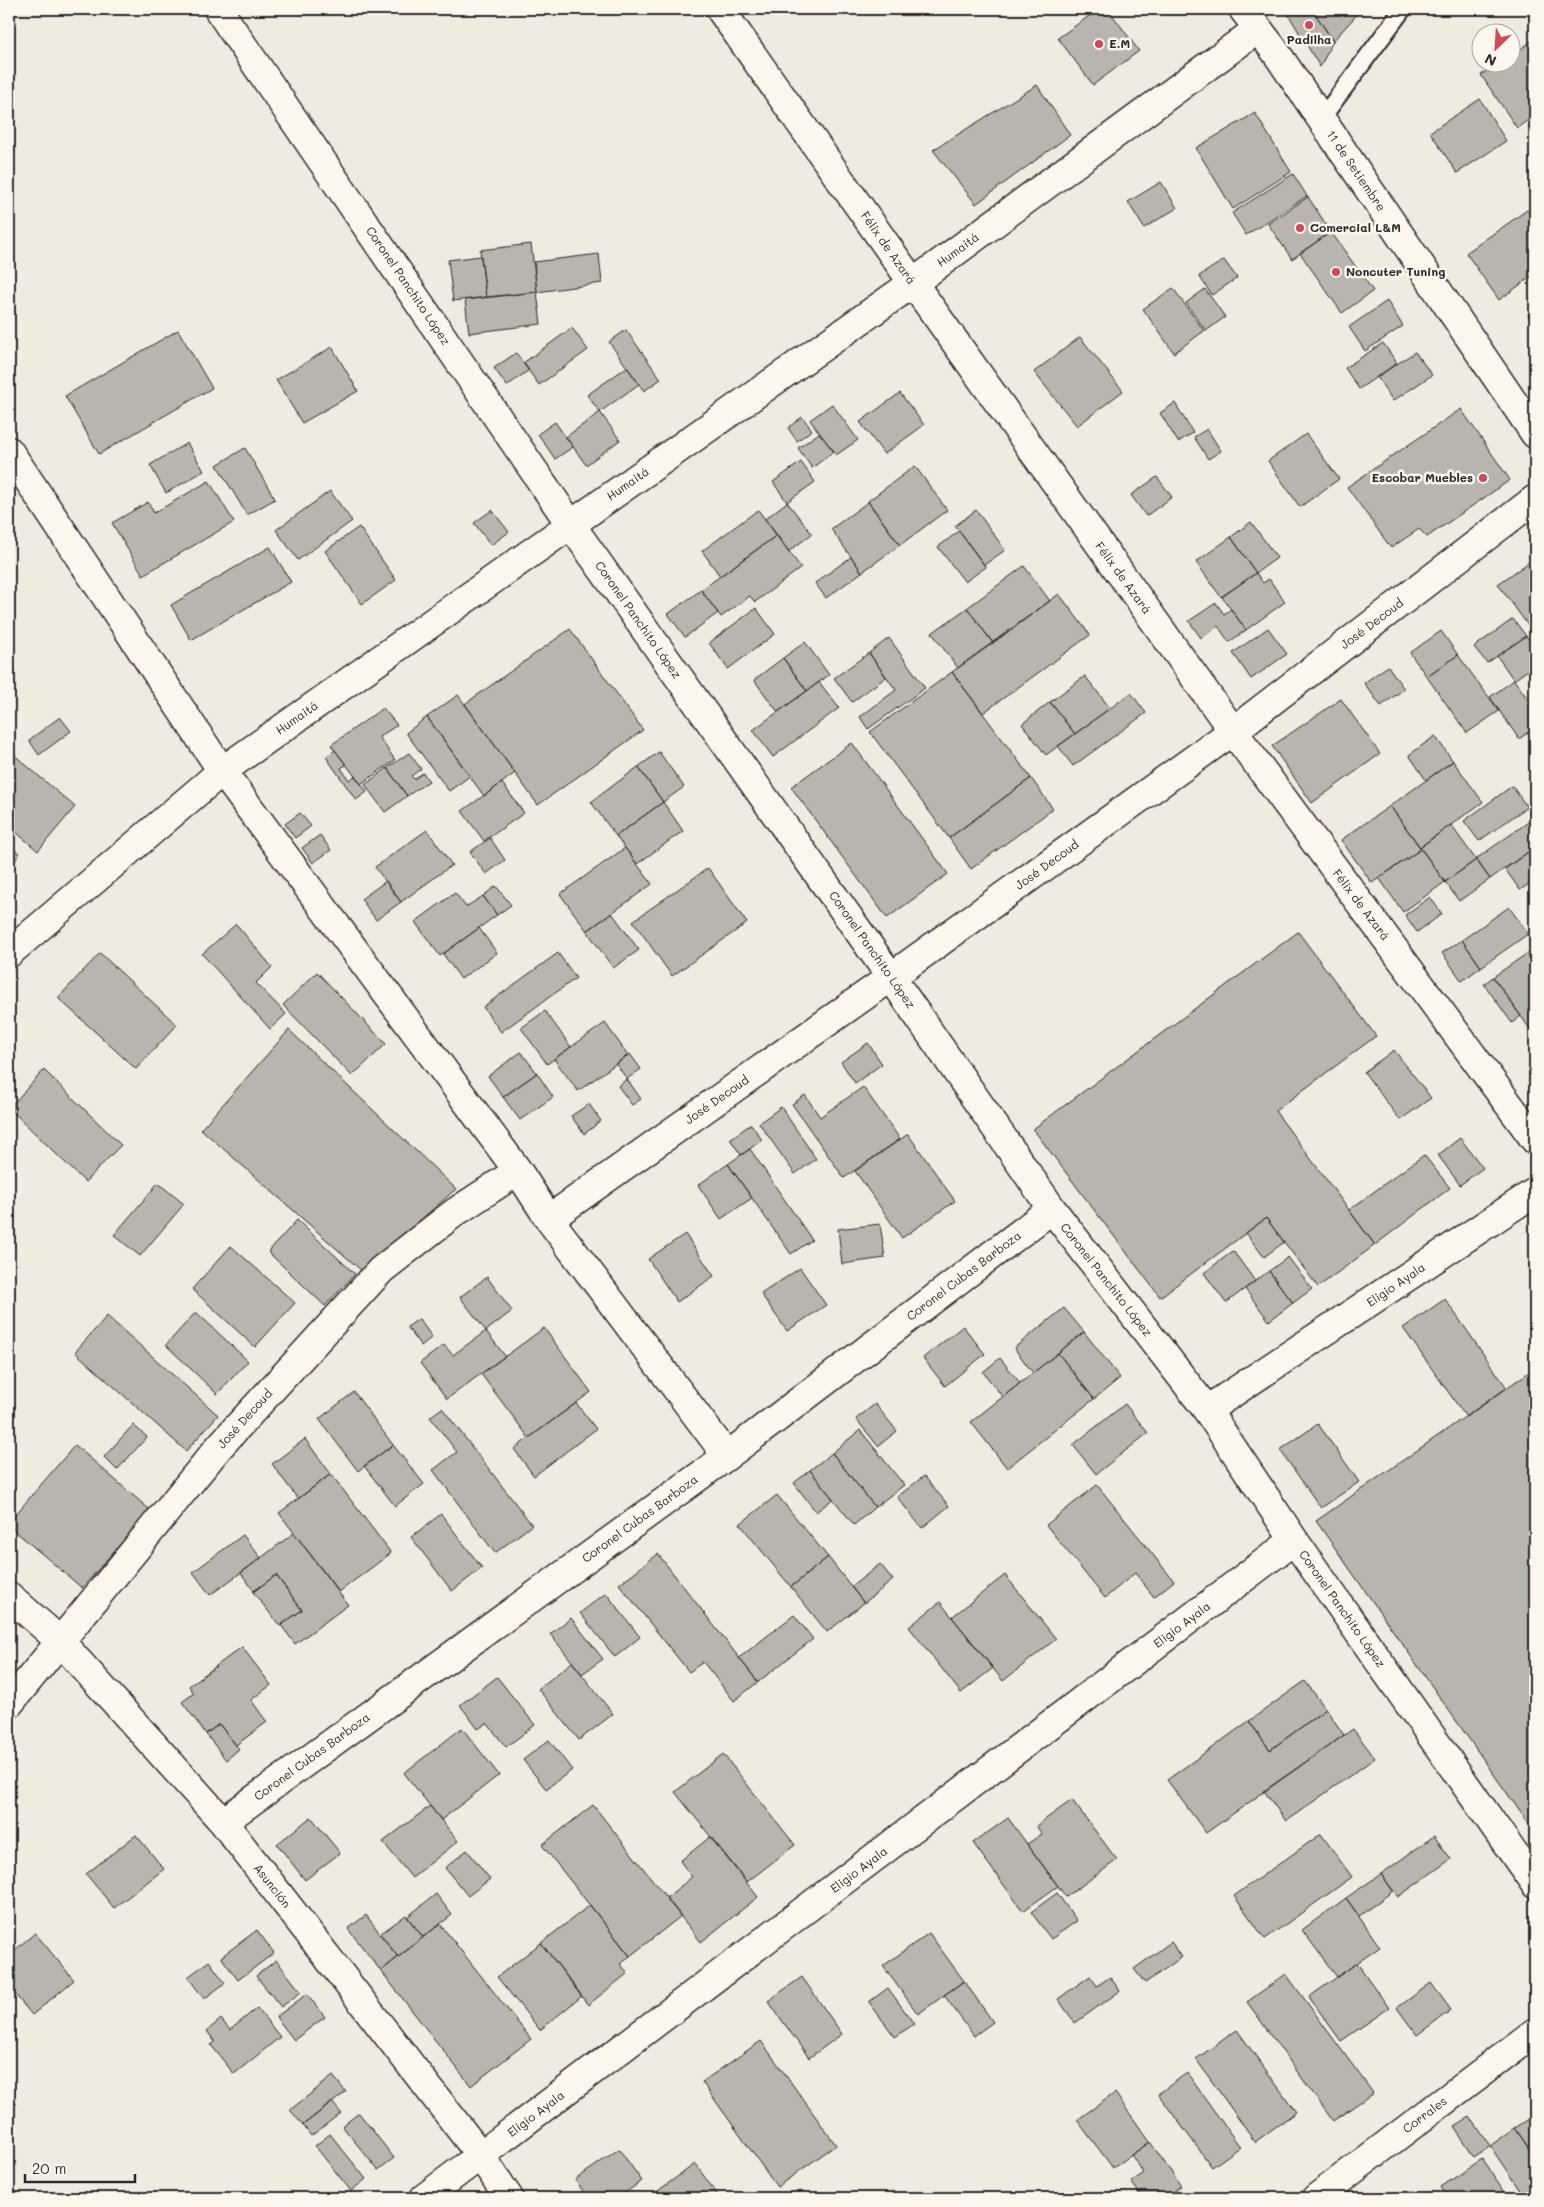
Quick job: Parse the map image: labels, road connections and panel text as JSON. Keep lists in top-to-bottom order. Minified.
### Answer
{"streets":{"street":["11 de Setiembre","Félix de Azará","Humaitá","Coronel Panchito López","José Decoud","Coronel Cubas Barboza","Eligio Ayala","Asunción","Corrales"]},"crossings":[["11 de Setiembre","Humaitá"],["Félix de Azará","Humaitá"],["Félix de Azará","José Decoud"],["Humaitá","Coronel Panchito López"],["Coronel Panchito López","José Decoud"],["Coronel Panchito López","Coronel Cubas Barboza"],["Coronel Panchito López","Eligio Ayala"],["José Decoud","Asunción"],["Coronel Cubas Barboza","Asunción"],["Eligio Ayala","Asunción"]],"places":["Padilha","E.M","Comercial L&M","Noncuter Tuning","Escobar Muebles"],"scale_bar":"20 m","north":"bottom left"}
